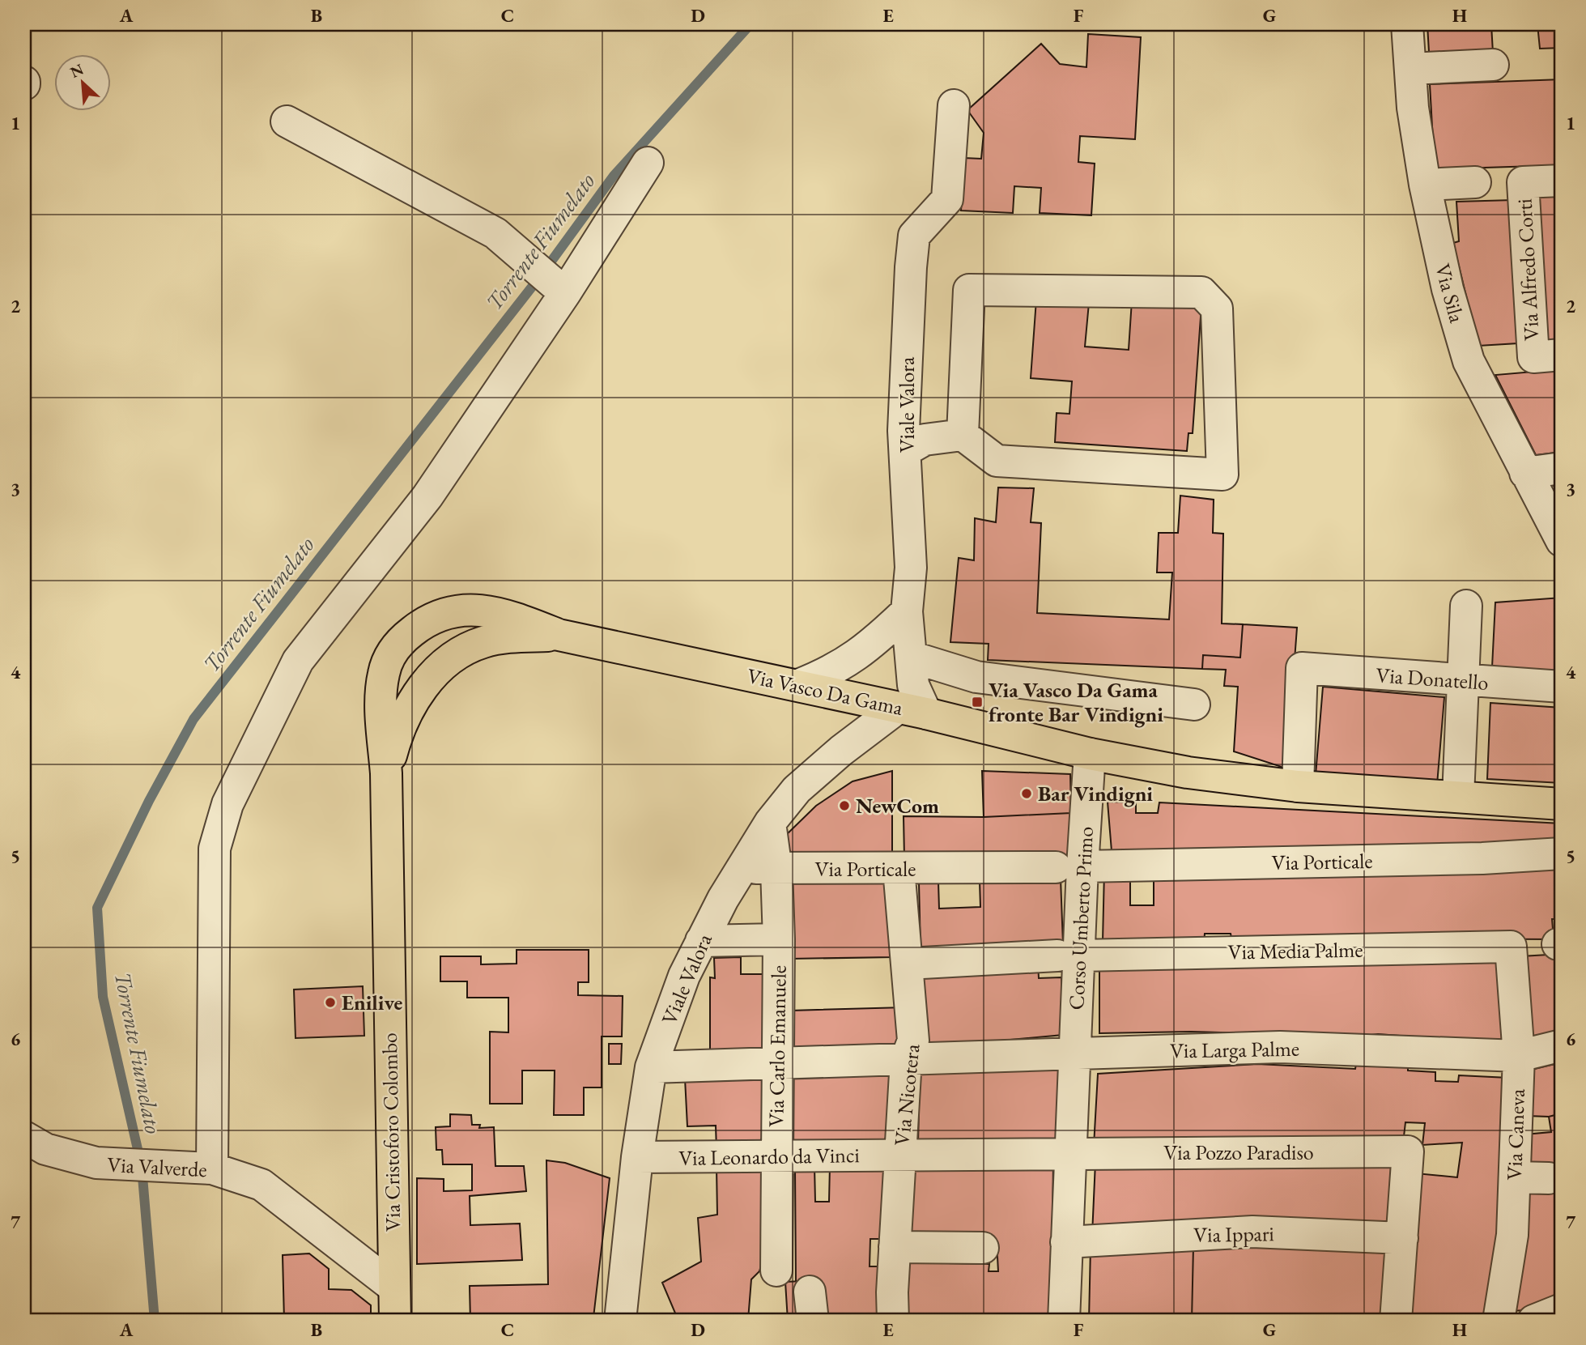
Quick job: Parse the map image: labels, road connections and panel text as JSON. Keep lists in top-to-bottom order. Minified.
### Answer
{"streets":{"main road":["Via Vasco Da Gama","Via Cristoforo Colombo"],"street":["Via Alfredo Corti","Via Sila","Viale Valora","Via Donatello","Via Porticale","Corso Umberto Primo","Via Media Palme","Via Carlo Emanuele","Via Larga Palme","Via Nicotera","Via Caneva","Via Pozzo Paradiso","Via Leonardo da Vinci","Via Valverde","Via Ippari"]},"crossings":[["Viale Valora","Via Vasco Da Gama"],["Viale Valora","Via Porticale"],["Viale Valora","Via Carlo Emanuele"],["Viale Valora","Via Larga Palme"],["Viale Valora","Via Leonardo da Vinci"],["Via Vasco Da Gama","Corso Umberto Primo"],["Via Porticale","Corso Umberto Primo"],["Via Porticale","Via Carlo Emanuele"],["Via Porticale","Via Nicotera"],["Corso Umberto Primo","Via Media Palme"],["Corso Umberto Primo","Via Larga Palme"],["Corso Umberto Primo","Via Pozzo Paradiso"],["Corso Umberto Primo","Via Ippari"],["Via Media Palme","Via Nicotera"],["Via Media Palme","Via Caneva"],["Via Carlo Emanuele","Via Larga Palme"],["Via Carlo Emanuele","Via Leonardo da Vinci"],["Via Larga Palme","Via Nicotera"],["Via Larga Palme","Via Caneva"],["Via Nicotera","Via Pozzo Paradiso"],["Via Nicotera","Via Leonardo da Vinci"],["Via Cristoforo Colombo","Via Valverde"],["Via Pozzo Paradiso","Via Leonardo da Vinci"],["Via Pozzo Paradiso","Via Ippari"]],"water":["Torrente Fiumelato"],"places":{"transit":["Via Vasco Da Gama fronte Bar Vindigni"],"other":["Bar Vindigni","NewCom","Enilive"]},"north":"top left","grid":{"columns":["A","B","C","D","E","F","G","H"],"rows":["1","2","3","4","5","6","7"]}}
